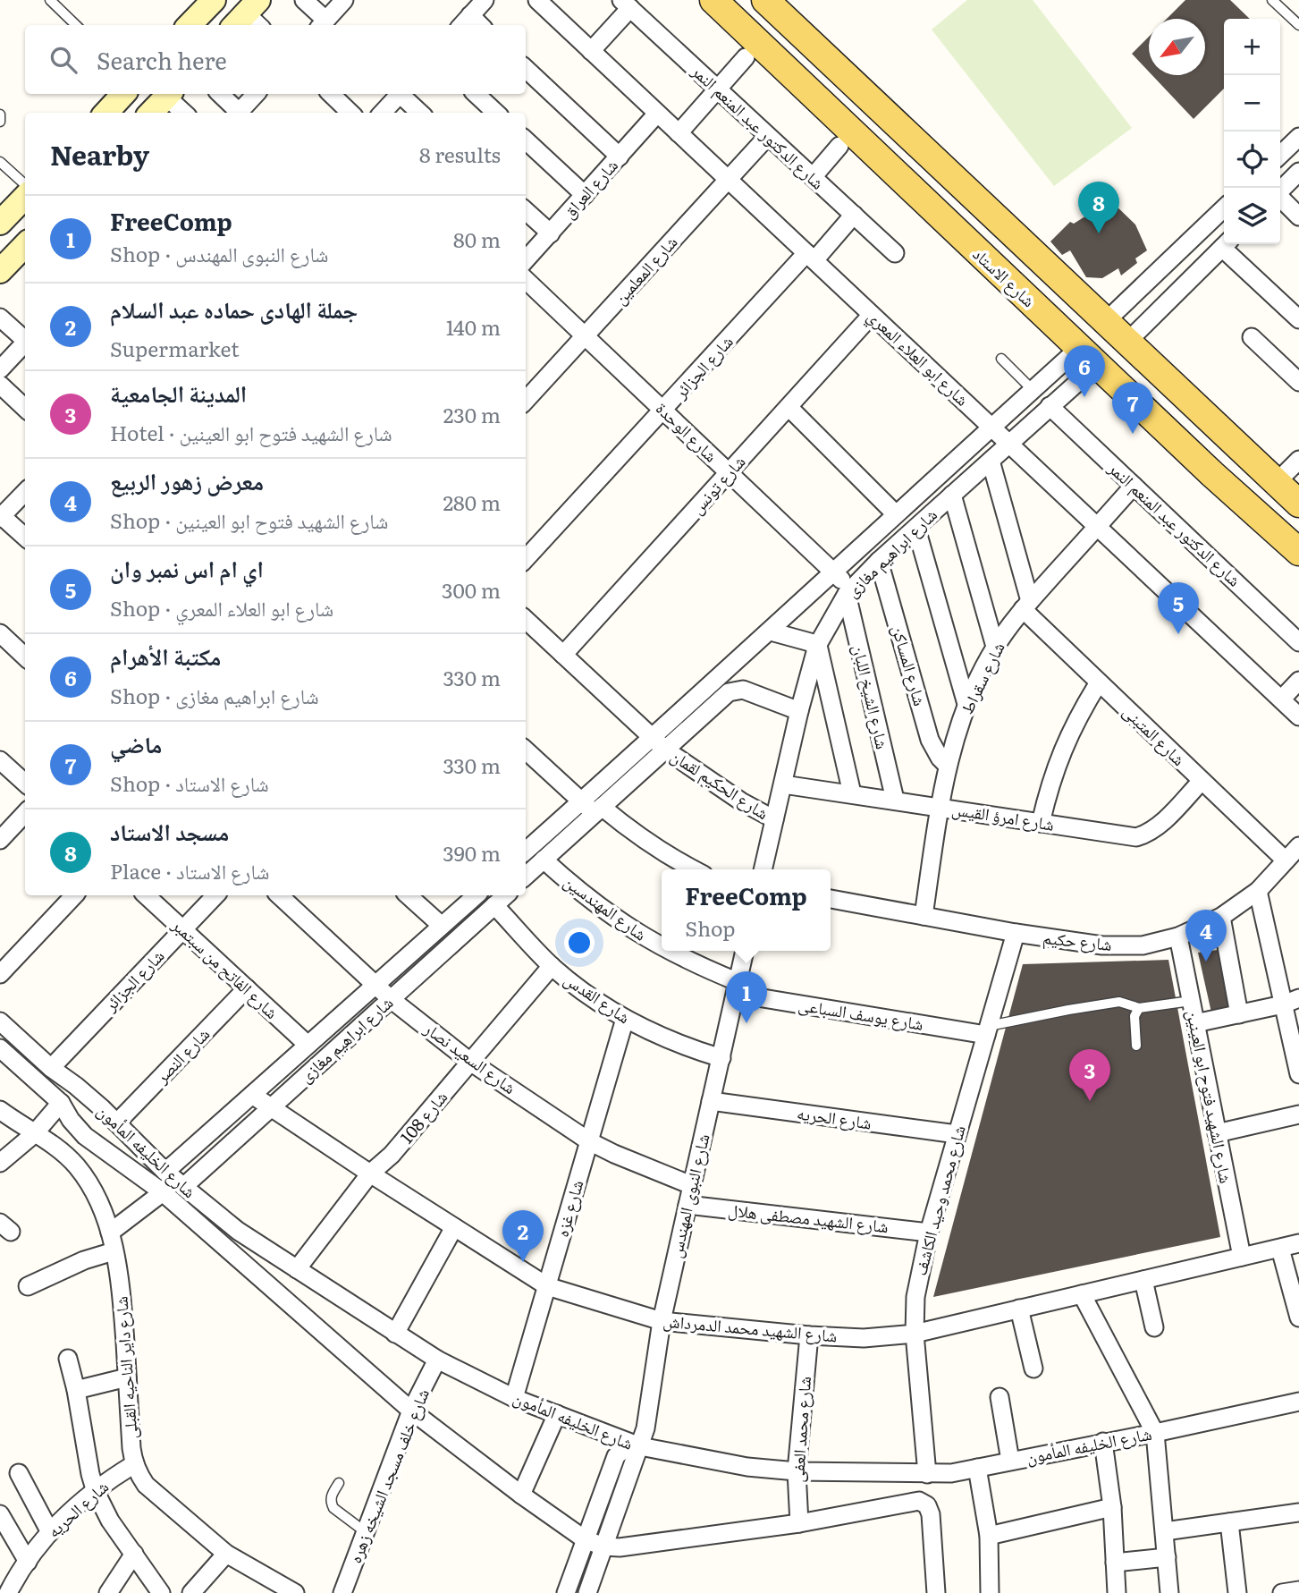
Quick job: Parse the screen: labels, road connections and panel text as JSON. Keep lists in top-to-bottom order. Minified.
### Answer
{"streets":{"main road":["شارع الاستاد"],"street":["شارع الدكتور عبد المنعم النمر","شارع العراق","شارع المعلمين","شارع ابو العلاء المعري","شارع الجزائر","شارع الوحدة","شارع تونس","شارع ابراهيم مغازى","شارع المساكن","شارع سقراط","شارع الشيخ اللبان","شارع المتبنى","شارع الحكيم لقمان","شارع امرؤ القيس","شارع المهندسين","شارع حكيم","شارع الفاتح من سبتمبر","شارع القدس","شارع يوسف السباعى","شارع النصر","شارع السعيد نصار","شارع الشهيد فتوح ابو العينين","شارع 108","شارع الحريه","شارع الخليفه المأمون","شارع النبوى المهندس","شارع محمد وحيد الكاشف","شارع غزه","شارع الشهيد مصطفى هلال","شارع الشهيد محمد الدمرداش","شارع داير الناحيه القبلى","شارع محمد العفى","شارع خلف مسجد الشيخه زهره"]},"crossings":[["شارع الدكتور عبد المنعم النمر","شارع المعلمين"],["شارع الدكتور عبد المنعم النمر","شارع الجزائر"],["شارع الدكتور عبد المنعم النمر","شارع ابراهيم مغازى"],["شارع الدكتور عبد المنعم النمر","شارع سقراط"],["شارع العراق","شارع ابو العلاء المعري"],["شارع المعلمين","شارع ابو العلاء المعري"],["شارع المعلمين","شارع الوحدة"],["شارع الاستاد","شارع ابراهيم مغازى"],["شارع ابو العلاء المعري","شارع الجزائر"],["شارع ابو العلاء المعري","شارع تونس"],["شارع ابو العلاء المعري","شارع ابراهيم مغازى"],["شارع ابو العلاء المعري","شارع سقراط"],["شارع الجزائر","شارع الوحدة"],["شارع الجزائر","شارع الفاتح من سبتمبر"],["شارع الجزائر","شارع الخليفه المأمون"],["شارع الوحدة","شارع تونس"],["شارع الوحدة","شارع ابراهيم مغازى"],["شارع الوحدة","شارع الشيخ اللبان"],["شارع تونس","شارع الحكيم لقمان"],["شارع ابراهيم مغازى","شارع المساكن"],["شارع ابراهيم مغازى","شارع الشيخ اللبان"],["شارع ابراهيم مغازى","شارع الحكيم لقمان"],["شارع ابراهيم مغازى","شارع المهندسين"],["شارع ابراهيم مغازى","شارع الفاتح من سبتمبر"],["شارع ابراهيم مغازى","شارع القدس"],["شارع ابراهيم مغازى","شارع السعيد نصار"],["شارع ابراهيم مغازى","شارع الخليفه المأمون"],["شارع ابراهيم مغازى","شارع الشهيد محمد الدمرداش"],["شارع المساكن","شارع سقراط"],["شارع سقراط","شارع المتبنى"],["شارع سقراط","شارع امرؤ القيس"],["شارع سقراط","شارع حكيم"],["شارع الشيخ اللبان","شارع امرؤ القيس"],["شارع المتبنى","شارع امرؤ القيس"],["شارع المتبنى","شارع حكيم"],["شارع المهندسين","شارع يوسف السباعى"],["شارع المهندسين","شارع النبوى المهندس"],["شارع حكيم","شارع الشهيد فتوح ابو العينين"],["شارع حكيم","شارع محمد وحيد الكاشف"],["شارع الفاتح من سبتمبر","شارع النصر"],["شارع القدس","شارع 108"],["شارع القدس","شارع النبوى المهندس"],["شارع القدس","شارع غزه"],["شارع يوسف السباعى","شارع النبوى المهندس"],["شارع يوسف السباعى","شارع محمد وحيد الكاشف"],["شارع النصر","شارع الخليفه المأمون"],["شارع السعيد نصار","شارع 108"],["شارع السعيد نصار","شارع النبوى المهندس"],["شارع السعيد نصار","شارع غزه"],["شارع الشهيد فتوح ابو العينين","شارع الشهيد محمد الدمرداش"],["شارع 108","شارع الخليفه المأمون"],["شارع 108","شارع الشهيد محمد الدمرداش"],["شارع الحريه","شارع النبوى المهندس"],["شارع الحريه","شارع محمد وحيد الكاشف"],["شارع الحريه","شارع داير الناحيه القبلى"],["شارع الخليفه المأمون","شارع النبوى المهندس"],["شارع الخليفه المأمون","شارع محمد وحيد الكاشف"],["شارع الخليفه المأمون","شارع غزه"],["شارع الخليفه المأمون","شارع محمد العفى"],["شارع الخليفه المأمون","شارع خلف مسجد الشيخه زهره"],["شارع النبوى المهندس","شارع الشهيد مصطفى هلال"],["شارع النبوى المهندس","شارع الشهيد محمد الدمرداش"],["شارع محمد وحيد الكاشف","شارع الشهيد مصطفى هلال"],["شارع محمد وحيد الكاشف","شارع الشهيد محمد الدمرداش"],["شارع غزه","شارع الشهيد محمد الدمرداش"],["شارع الشهيد محمد الدمرداش","شارع محمد العفى"]],"north":"bottom left","page":{"map_buttons":["+","−"],"search":"Search here","heading":["Nearby","8 results"],"pins":["8","6","7","5","4","1","3","2"],"list":[{"mark":"1","name":"FreeComp","note":"Shop · شارع النبوى المهندس","value":"80 m"},{"mark":"2","name":"جملة الهادى حماده عبد السلام","note":"Supermarket","value":"140 m"},{"mark":"3","name":"المدينة الجامعية","note":"Hotel · شارع الشهيد فتوح ابو العينين","value":"230 m"},{"mark":"4","name":"معرض زهور الربيع","note":"Shop · شارع الشهيد فتوح ابو العينين","value":"280 m"},{"mark":"5","name":"اي ام اس نمبر وان","note":"Shop · شارع ابو العلاء المعري","value":"300 m"},{"mark":"6","name":"مكتبة الأهرام","note":"Shop · شارع ابراهيم مغازى","value":"330 m"},{"mark":"7","name":"ماضي","note":"Shop · شارع الاستاد","value":"330 m"},{"mark":"8","name":"مسجد الاستاد","note":"Place · شارع الاستاد","value":"390 m"}],"popup":["FreeComp","Shop"]}}
